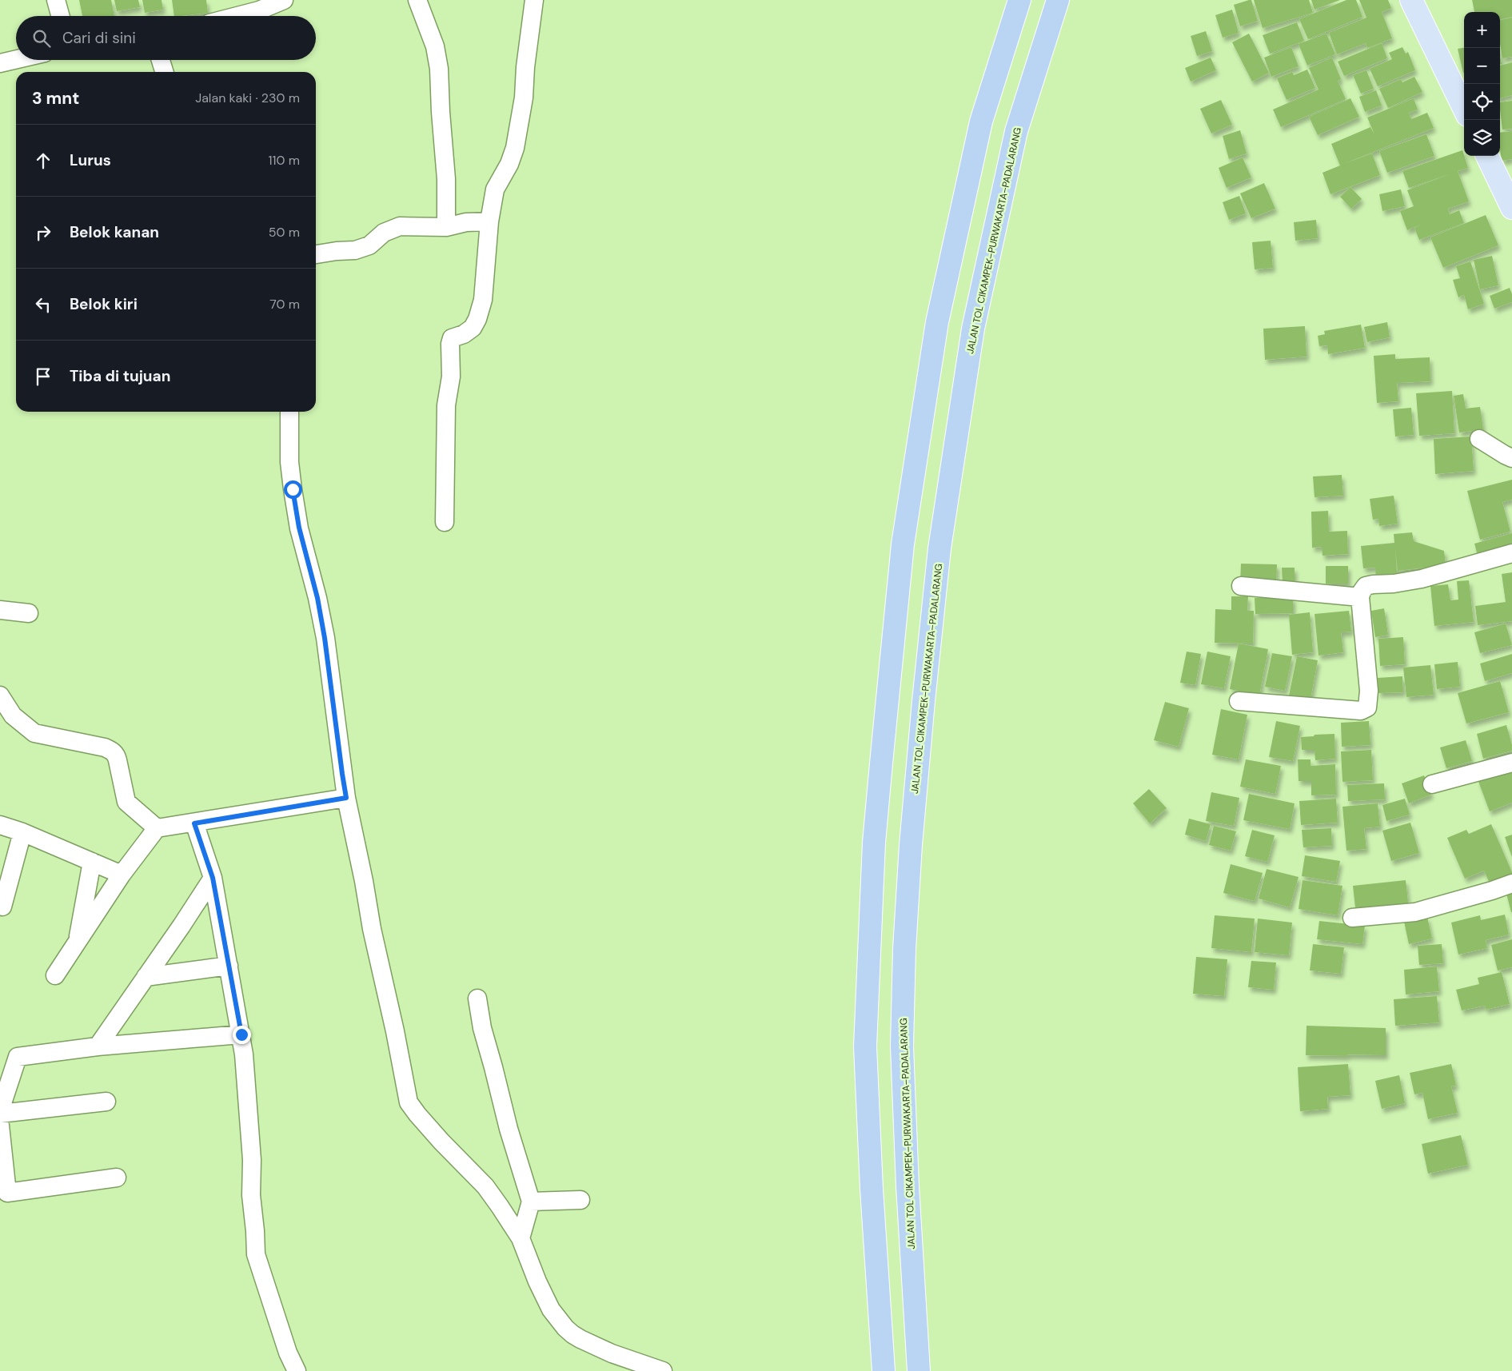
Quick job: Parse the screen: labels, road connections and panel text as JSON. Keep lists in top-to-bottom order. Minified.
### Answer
{"streets":{"highway":["JALAN TOL CIKAMPEK–PURWAKARTA–PADALARANG"]},"page":{"map_buttons":["+","−"],"search":"Cari di sini","heading":["3 mnt","Jalan kaki · 230 m"],"list":[["Lurus","110 m"],["Belok kanan","50 m"],["Belok kiri","70 m"],"Tiba di tujuan"]}}
